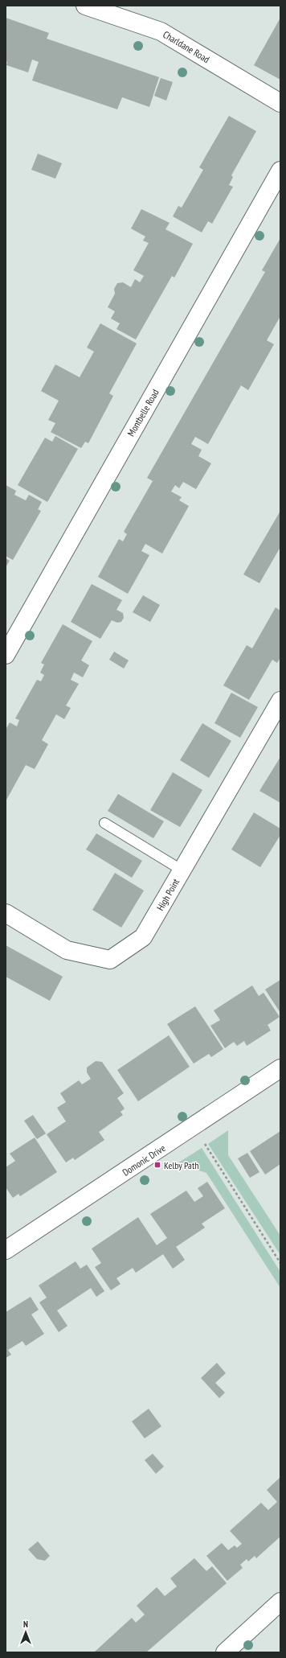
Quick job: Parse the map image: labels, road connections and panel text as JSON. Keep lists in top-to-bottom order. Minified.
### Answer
{"streets":{"street":["Charldane Road","Montbelle Road","High Point","Domonic Drive"]},"places":{"transit":["Kelby Path"]},"north":"top"}
